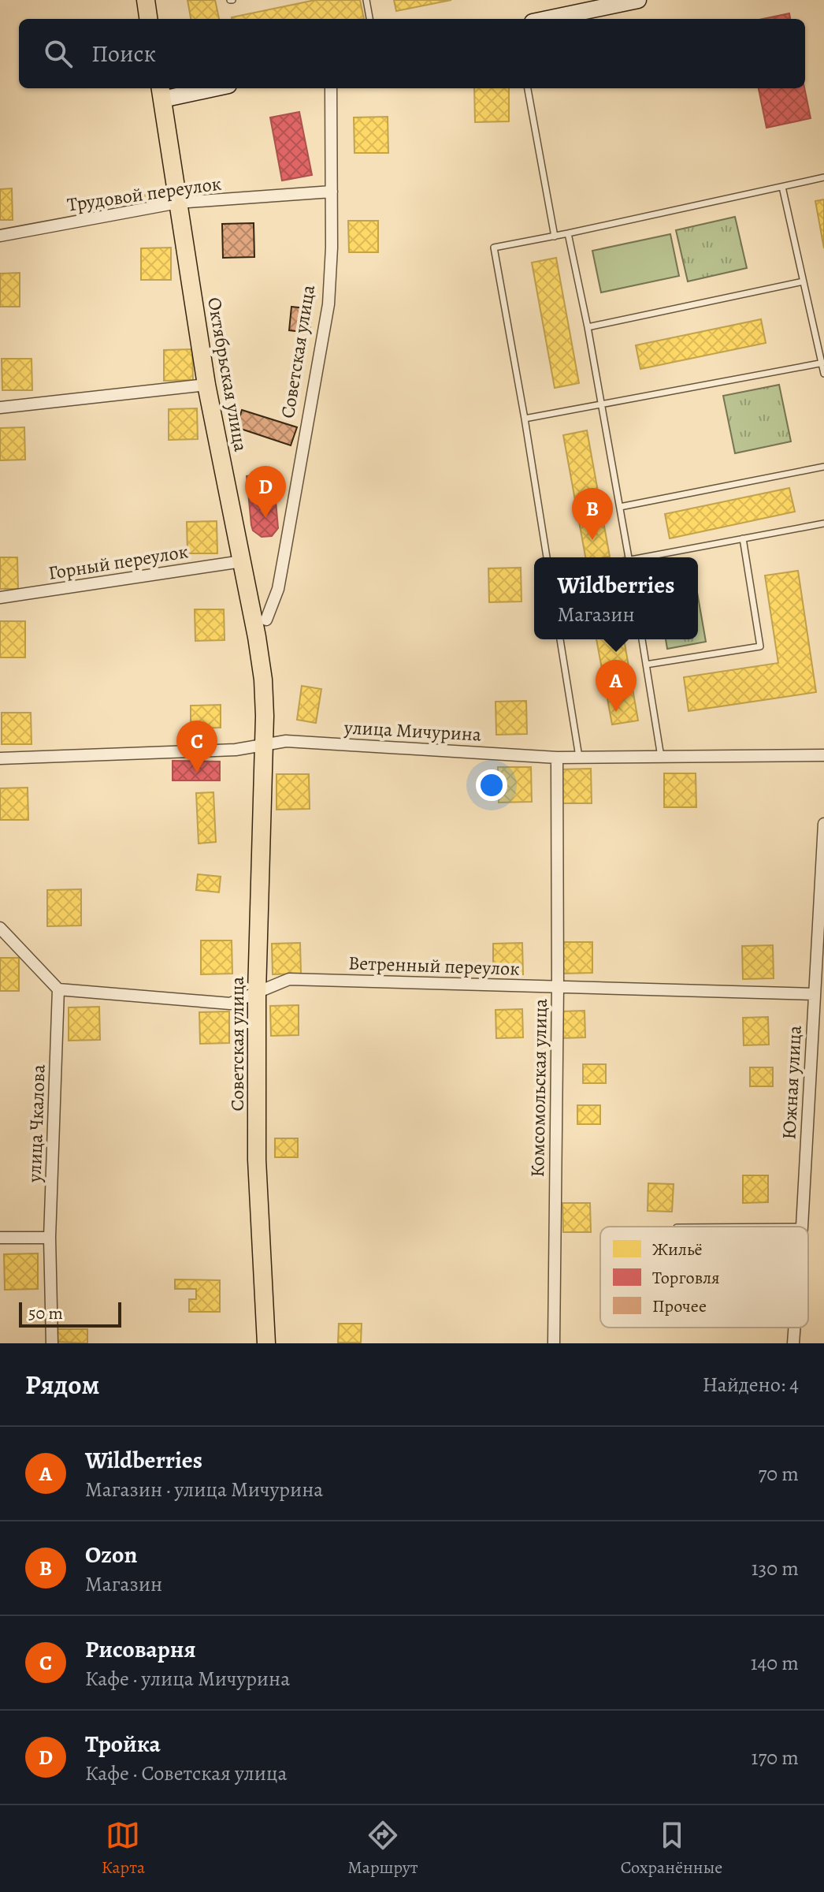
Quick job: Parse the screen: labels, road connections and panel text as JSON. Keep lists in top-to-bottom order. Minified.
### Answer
{"streets":{"main road":["Советская улица","Октябрьская улица"],"street":["Трудовой переулок","Горный переулок","улица Мичурина","Ветренный переулок","Южная улица","Комсомольская улица","улица Чкалова"]},"crossings":[["Трудовой переулок","Советская улица"],["Трудовой переулок","Октябрьская улица"],["Советская улица","Октябрьская улица"],["Советская улица","улица Мичурина"],["Советская улица","Ветренный переулок"],["Октябрьская улица","Горный переулок"],["Октябрьская улица","улица Мичурина"],["улица Мичурина","Комсомольская улица"],["Ветренный переулок","Южная улица"],["Ветренный переулок","Комсомольская улица"],["Ветренный переулок","улица Чкалова"]],"legend":["Жильё","Торговля","Прочее"],"scale_bar":"50 m","page":{"search":"Поиск","pins":["D","B","A","C"],"popup":["Wildberries","Магазин"],"scale":"50 m","heading":["Рядом","Найдено: 4"],"list":[{"mark":"A","name":"Wildberries","note":"Магазин · улица Мичурина","value":"70 m"},{"mark":"B","name":"Ozon","note":"Магазин","value":"130 m"},{"mark":"C","name":"Рисоварня","note":"Кафе · улица Мичурина","value":"140 m"},{"mark":"D","name":"Тройка","note":"Кафе · Советская улица","value":"170 m"}],"nav":["Карта","Маршрут","Сохранённые"]}}
